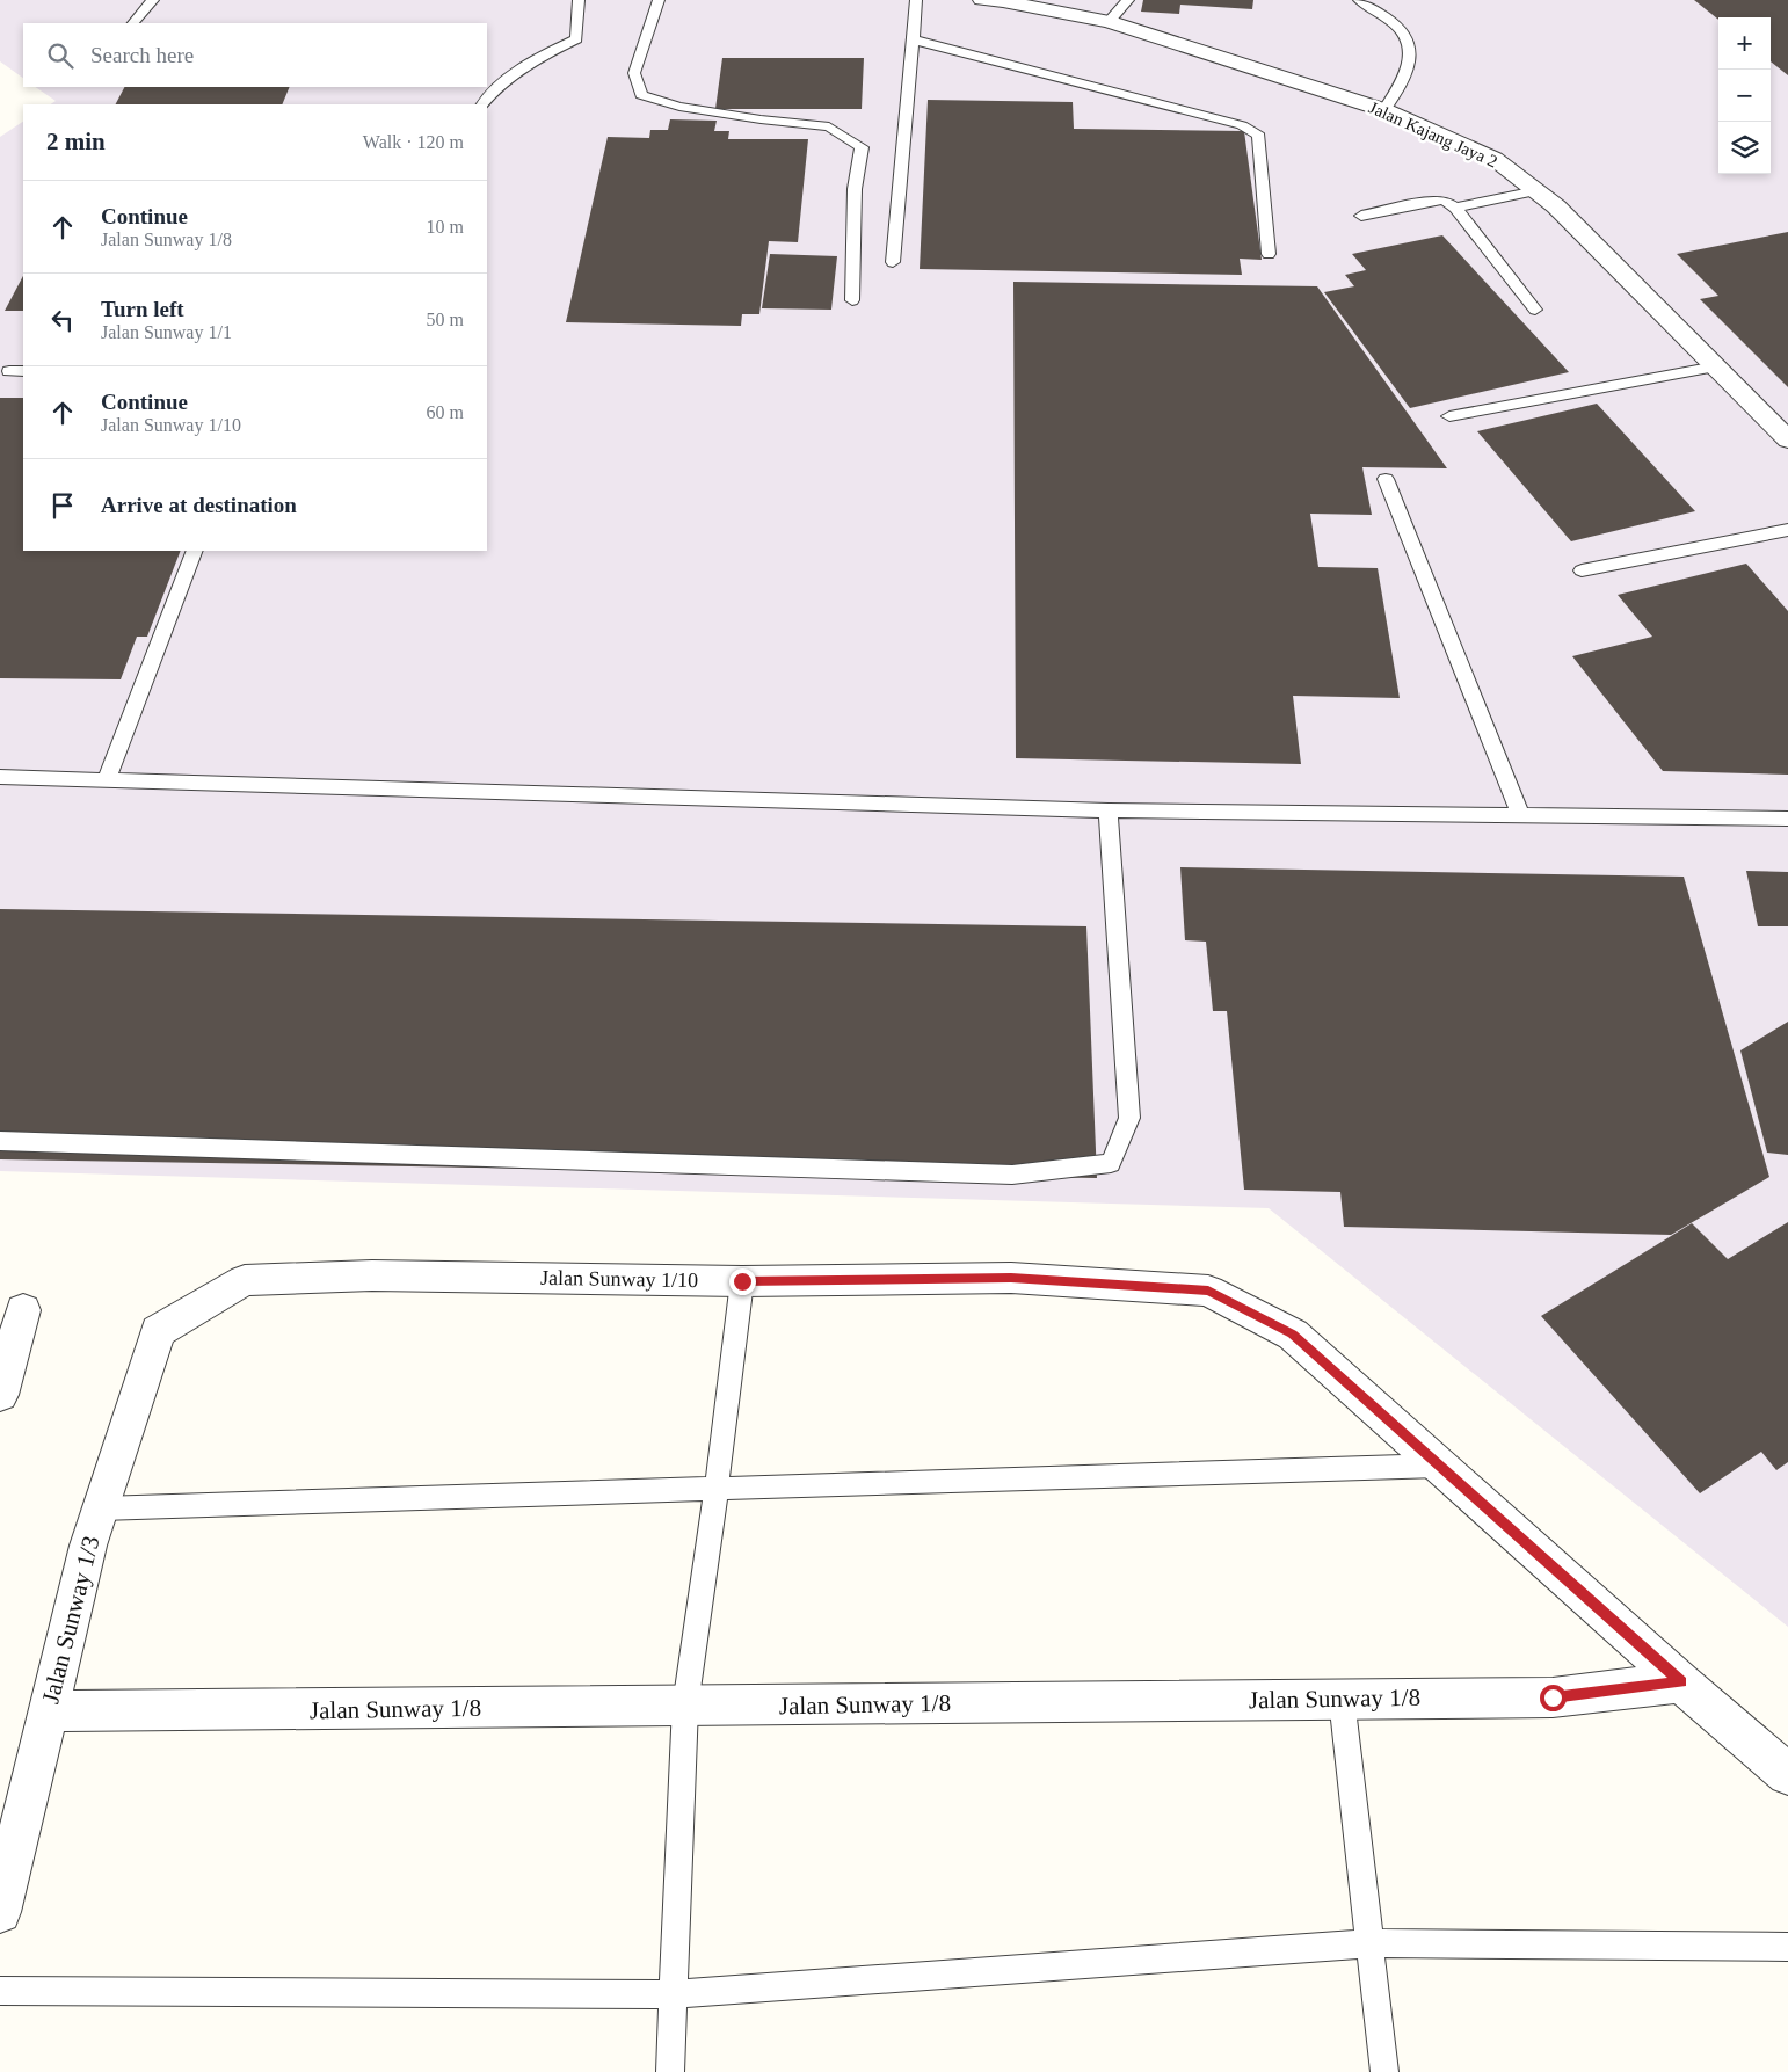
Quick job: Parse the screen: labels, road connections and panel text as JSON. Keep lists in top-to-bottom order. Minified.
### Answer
{"streets":{"street":["Jalan Kajang Jaya 2","Jalan Sunway 1/10","Jalan Sunway 1/3","Jalan Sunway 1/8"]},"crossings":[["Jalan Sunway 1/10","Jalan Sunway 1/3"],["Jalan Sunway 1/10","Jalan Sunway 1/8"],["Jalan Sunway 1/3","Jalan Sunway 1/8"]],"page":{"map_buttons":["+","−"],"search":"Search here","heading":["2 min","Walk · 120 m"],"list":[["Continue","Jalan Sunway 1/8","10 m"],["Turn left","Jalan Sunway 1/1","50 m"],["Continue","Jalan Sunway 1/10","60 m"],"Arrive at destination"]}}
